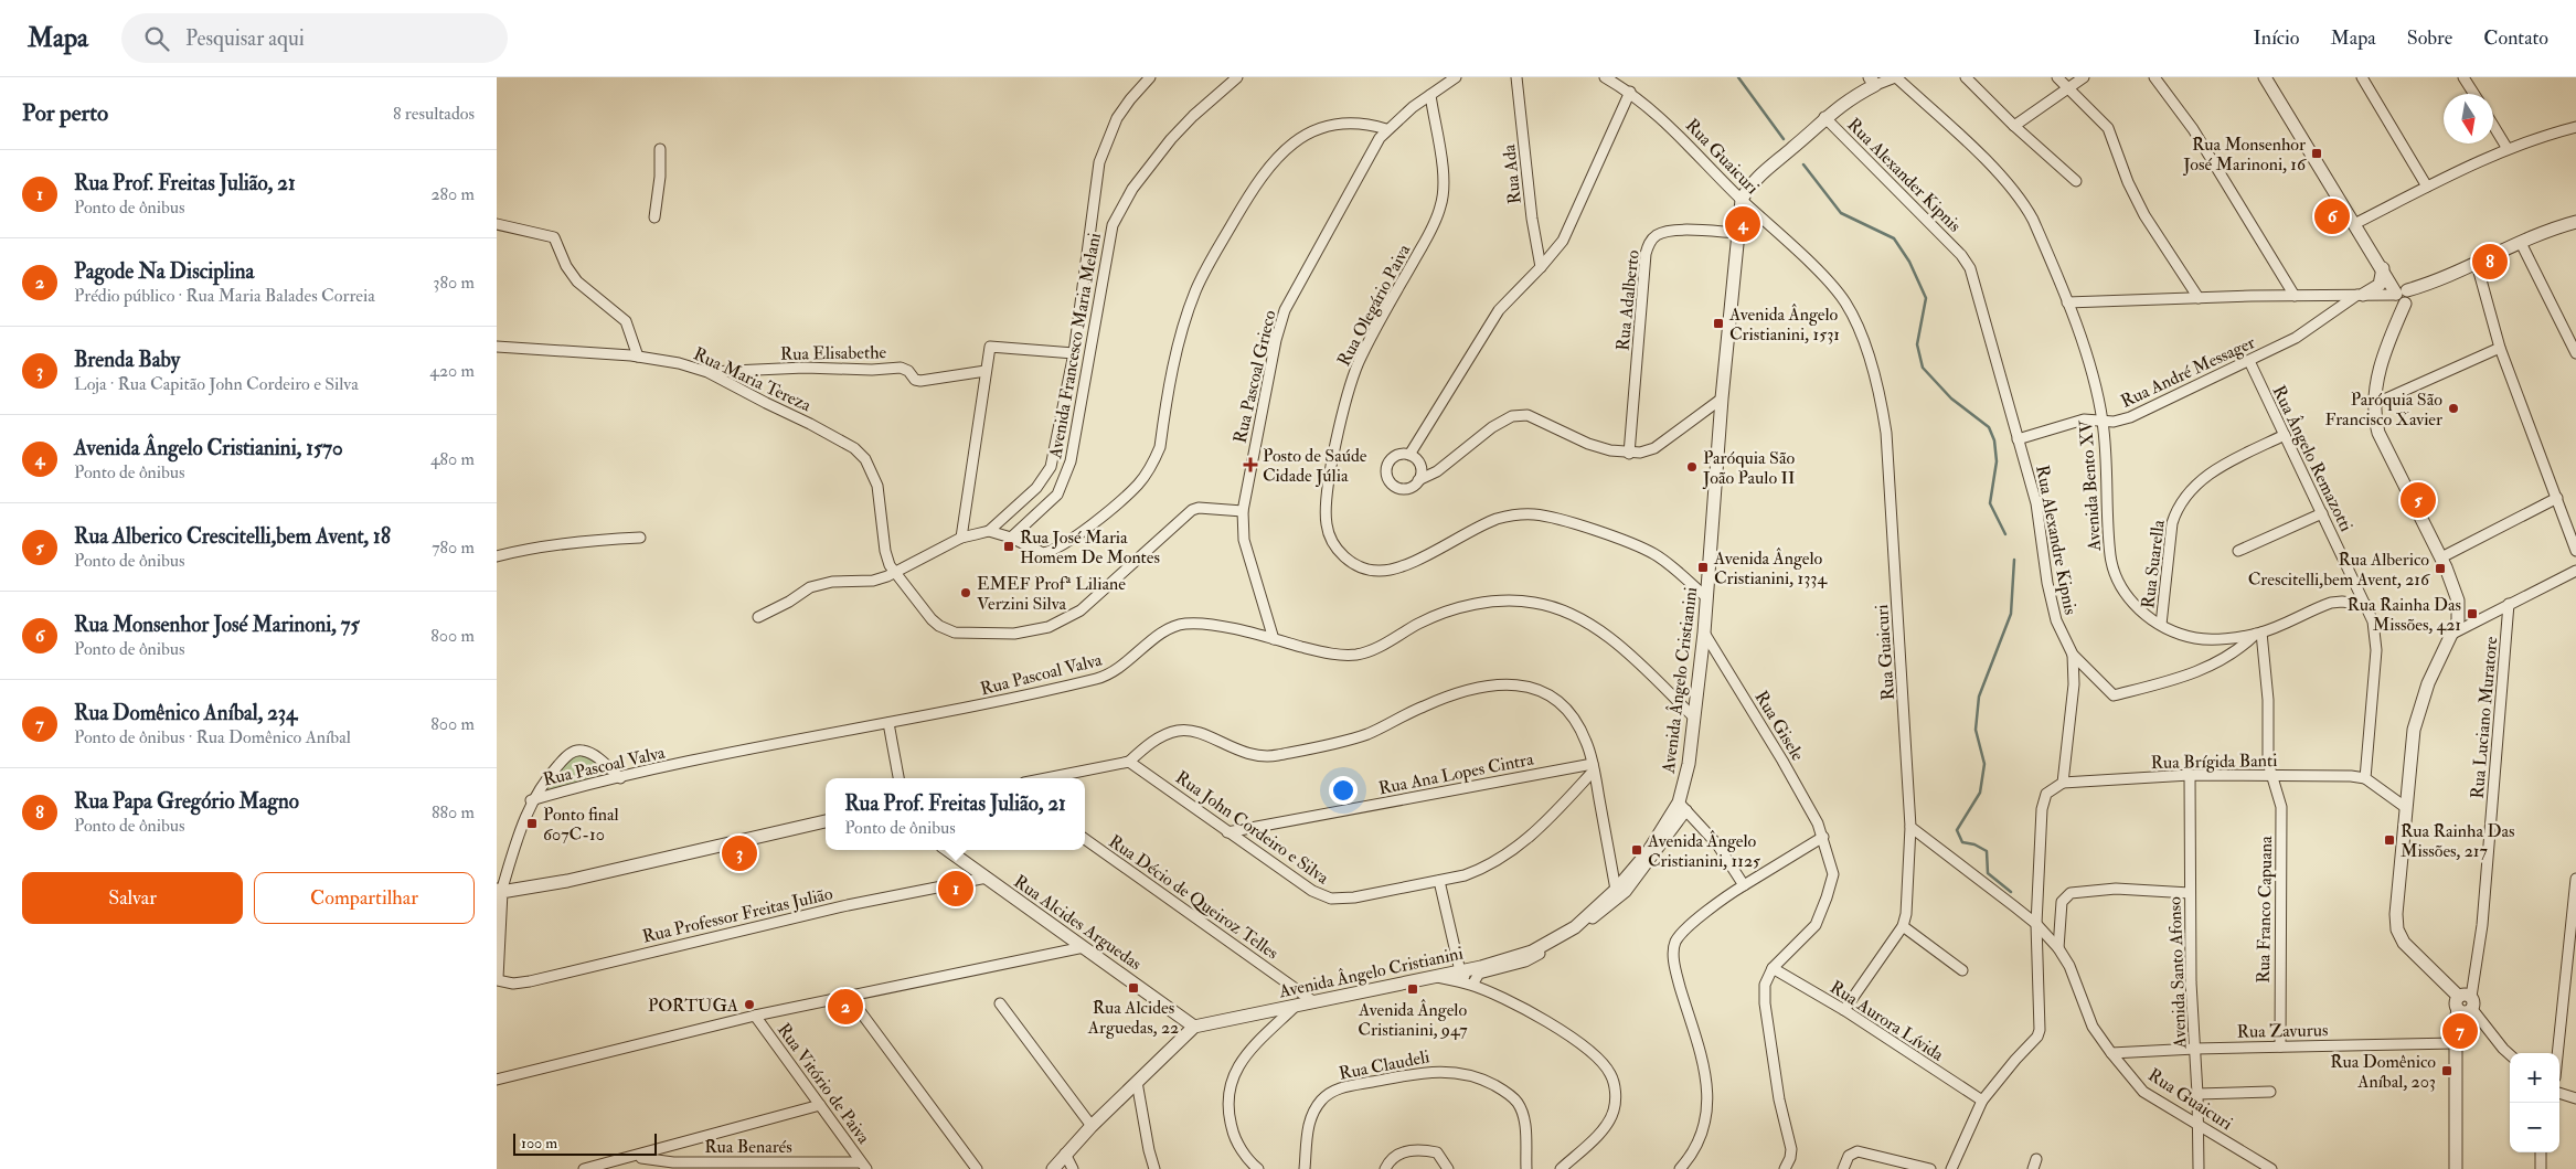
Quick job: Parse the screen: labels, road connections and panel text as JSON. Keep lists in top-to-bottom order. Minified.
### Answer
{"streets":{"street":["Rua Guaicuri","Rua Ada","Rua Alexander Kipnis","Rua Adalberto","Rua Olegário Paiva","Avenida Francesco Maria Melani","Rua Elisabethe","Rua André Messager","Rua Pascoal Grieco","Rua Maria Tereza","Rua Ângelo Remazotti","Avenida Bento XV","Rua Alexandre Kipnis","Rua Suarella","Rua Pascoal Valva","Avenida Ângelo Cristianini","Rua Luciano Muratore","Rua Gisele","Rua Brígida Banti","Rua Ana Lopes Cintra","Rua John Cordeiro e Silva","Rua Décio de Queiroz Telles","Rua Franco Capuana","Rua Professor Freitas Julião","Rua Alcides Arguedas","Avenida Santo Afonso","Rua Aurora Lívida","Rua Zavurus","Rua Claudeli","Rua Vitório de Paiva","Rua Benarés"]},"crossings":[["Rua Guaicuri","Avenida Ângelo Cristianini"],["Rua Guaicuri","Avenida Santo Afonso"],["Rua Guaicuri","Rua Zavurus"],["Rua Alexander Kipnis","Rua Alexandre Kipnis"],["Rua Adalberto","Avenida Ângelo Cristianini"],["Rua Olegário Paiva","Rua Pascoal Grieco"],["Rua Olegário Paiva","Avenida Ângelo Cristianini"],["Rua Elisabethe","Rua Maria Tereza"],["Rua André Messager","Rua Ângelo Remazotti"],["Rua André Messager","Avenida Bento XV"],["Rua André Messager","Rua Alexandre Kipnis"],["Rua Pascoal Grieco","Rua Maria Tereza"],["Rua Pascoal Grieco","Rua Pascoal Valva"],["Rua Ângelo Remazotti","Avenida Bento XV"],["Rua Ângelo Remazotti","Rua Suarella"],["Rua Ângelo Remazotti","Rua Brígida Banti"],["Avenida Bento XV","Rua Alexandre Kipnis"],["Avenida Bento XV","Rua Suarella"],["Avenida Bento XV","Rua Franco Capuana"],["Rua Alexandre Kipnis","Rua Franco Capuana"],["Rua Pascoal Valva","Avenida Ângelo Cristianini"],["Avenida Ângelo Cristianini","Rua Gisele"],["Avenida Ângelo Cristianini","Rua Décio de Queiroz Telles"],["Avenida Ângelo Cristianini","Rua Alcides Arguedas"],["Rua Gisele","Rua Aurora Lívida"],["Rua Brígida Banti","Rua Franco Capuana"],["Rua Brígida Banti","Avenida Santo Afonso"],["Rua Ana Lopes Cintra","Rua John Cordeiro e Silva"],["Rua Franco Capuana","Rua Zavurus"],["Rua Professor Freitas Julião","Rua Alcides Arguedas"],["Avenida Santo Afonso","Rua Zavurus"],["Rua Vitório de Paiva","Rua Benarés"]],"places":{"transit":["Rua Monsenhor José Marinoni, 16","Avenida Ângelo Cristianini, 1531","Rua José Maria Homem De Montes","Avenida Ângelo Cristianini, 1334","Rua Alberico Crescitelli,bem Avent, 216","Rua Rainha Das Missões, 421","Ponto final 607C-10","Rua Rainha Das Missões, 217","Avenida Ângelo Cristianini, 1125","Rua Alcides Arguedas, 22","Avenida Ângelo Cristianini, 947","Rua Domênico Aníbal, 203"],"other":["Paróquia São Francisco Xavier","Paróquia São João Paulo II","EMEF Profª Liliane Verzini Silva","PORTUGA"],"health":["Posto de Saúde Cidade Júlia"]},"scale_bar":"100 m","north":"bottom","page":{"header":"Mapa","search":"Pesquisar aqui","nav":["Início","Mapa","Sobre","Contato"],"heading":["Por perto","8 resultados"],"list":[{"mark":"1","name":"Rua Prof. Freitas Julião, 21","note":"Ponto de ônibus","value":"280 m"},{"mark":"2","name":"Pagode Na Disciplina","note":"Prédio público · Rua Maria Balades Correia","value":"380 m"},{"mark":"3","name":"Brenda Baby","note":"Loja · Rua Capitão John Cordeiro e Silva","value":"420 m"},{"mark":"4","name":"Avenida Ângelo Cristianini, 1570","note":"Ponto de ônibus","value":"480 m"},{"mark":"5","name":"Rua Alberico Crescitelli,bem Avent, 18","note":"Ponto de ônibus","value":"780 m"},{"mark":"6","name":"Rua Monsenhor José Marinoni, 75","note":"Ponto de ônibus","value":"800 m"},{"mark":"7","name":"Rua Domênico Aníbal, 234","note":"Ponto de ônibus · Rua Domênico Aníbal","value":"800 m"},{"mark":"8","name":"Rua Papa Gregório Magno","note":"Ponto de ônibus","value":"880 m"}],"pins":["6","4","8","5","3","1","2","7"],"popup":["Rua Prof. Freitas Julião, 21","Ponto de ônibus"],"buttons":["Salvar","Compartilhar"],"map_buttons":["+","−"],"scale":"100 m"}}
